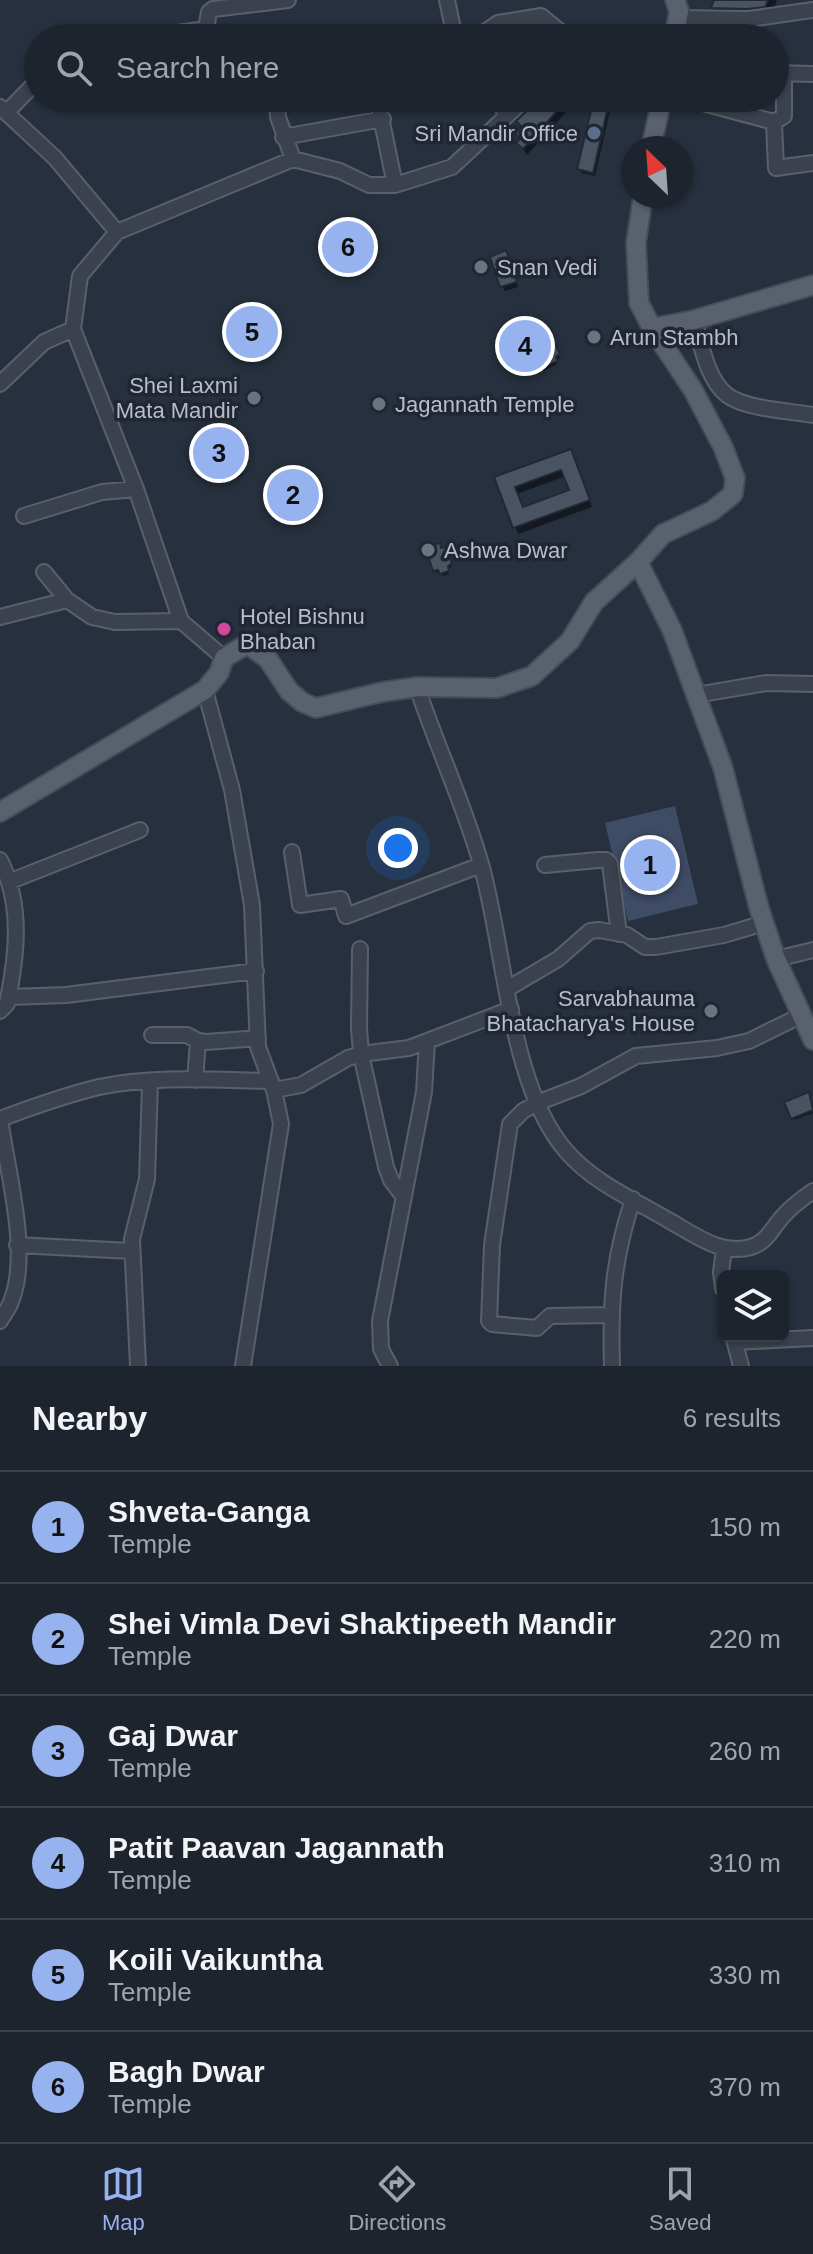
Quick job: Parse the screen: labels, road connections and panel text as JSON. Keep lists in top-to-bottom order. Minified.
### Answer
{"places":["Sri Mandir Office","Snan Vedi","Arun Stambh","Shei Laxmi Mata Mandir","Jagannath Temple","Ashwa Dwar","Hotel Bishnu Bhaban","Sarvabhauma Bhatacharya's House"],"north":"top left","page":{"search":"Search here","pins":["6","5","4","3","2","1"],"heading":["Nearby","6 results"],"list":[{"mark":"1","name":"Shveta-Ganga","note":"Temple","value":"150 m"},{"mark":"2","name":"Shei Vimla Devi Shaktipeeth Mandir","note":"Temple","value":"220 m"},{"mark":"3","name":"Gaj Dwar","note":"Temple","value":"260 m"},{"mark":"4","name":"Patit Paavan Jagannath","note":"Temple","value":"310 m"},{"mark":"5","name":"Koili Vaikuntha","note":"Temple","value":"330 m"},{"mark":"6","name":"Bagh Dwar","note":"Temple","value":"370 m"}],"nav":["Map","Directions","Saved"]}}
